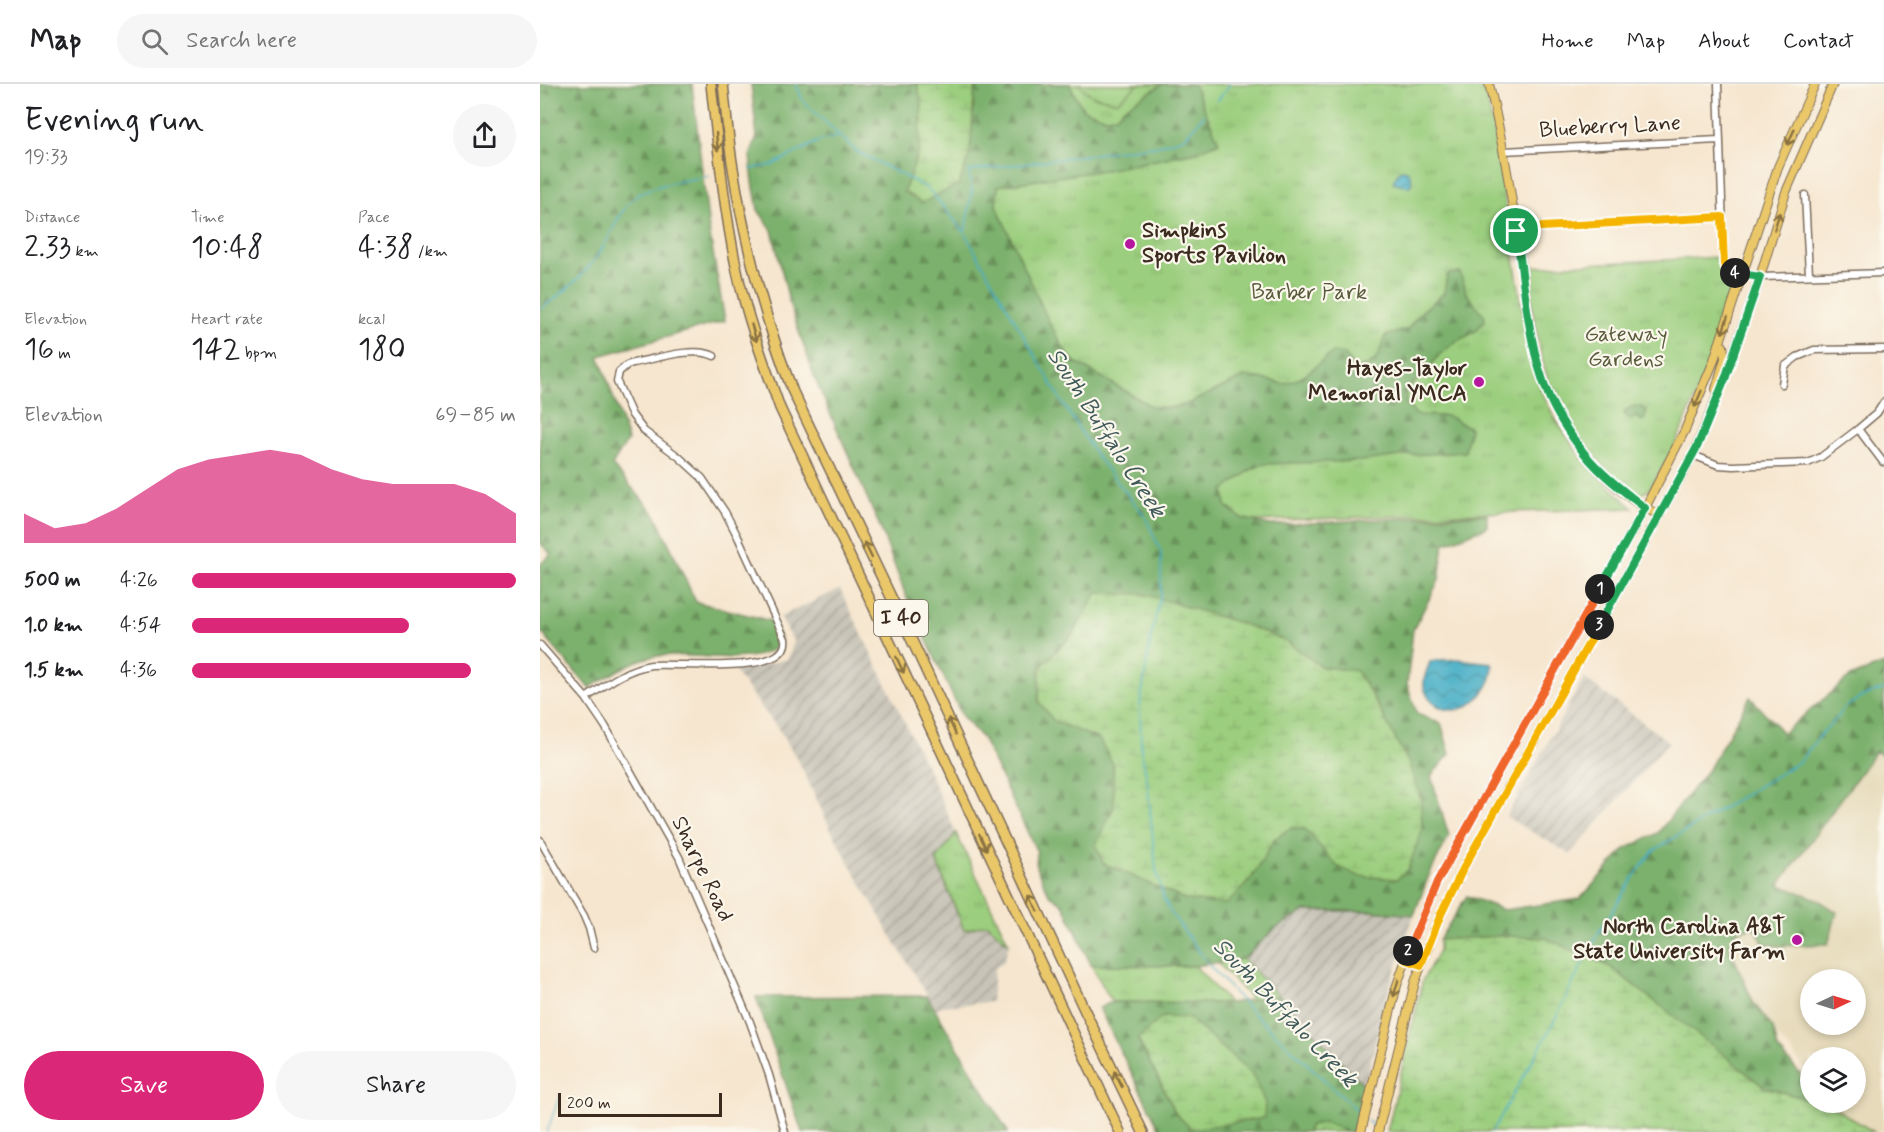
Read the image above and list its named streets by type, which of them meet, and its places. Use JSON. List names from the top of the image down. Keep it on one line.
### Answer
{"streets":{"highway":["I 40"],"street":["Blueberry Lane","Sharpe Road"]},"water":["South Buffalo Creek"],"parks":["Barber Park","Gateway Gardens"],"places":["Simpkins Sports Pavilion","Hayes-Taylor Memorial YMCA","North Carolina A&T State University Farm"],"scale_bar":"200 m","north":"right","page":{"header":"Map","search":"Search here","nav":["Home","Map","About","Contact"],"heading":["Evening run","19:33"],"stats":[["Distance","2.33 km"],["Time","10:48"],["Pace","4:38 /km"],["Elevation","16 m"],["Heart rate","142 bpm"],["kcal","180"]],"pins":["4","1","3","2"],"chart":["Elevation","69–85 m"],"list":[{"name":"500 m","note":"4:26"},{"name":"1.0 km","note":"4:54"},{"name":"1.5 km","note":"4:36"}],"buttons":["Save","Share"],"scale":"200 m"}}
